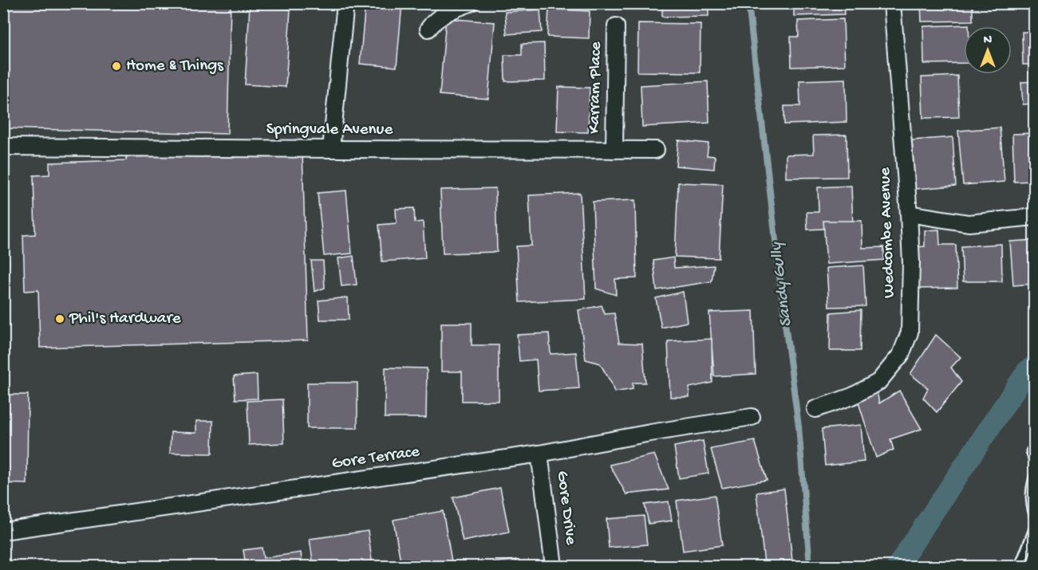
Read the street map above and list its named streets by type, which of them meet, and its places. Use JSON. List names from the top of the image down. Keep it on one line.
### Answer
{"streets":{"street":["Karram Place","Springvale Avenue","Wedcombe Avenue","Gore Terrace","Gore Drive"]},"crossings":[["Karram Place","Springvale Avenue"],["Gore Terrace","Gore Drive"]],"water":["Sandy Gully"],"places":["Home & Things","Phil's Hardware"],"north":"top"}
